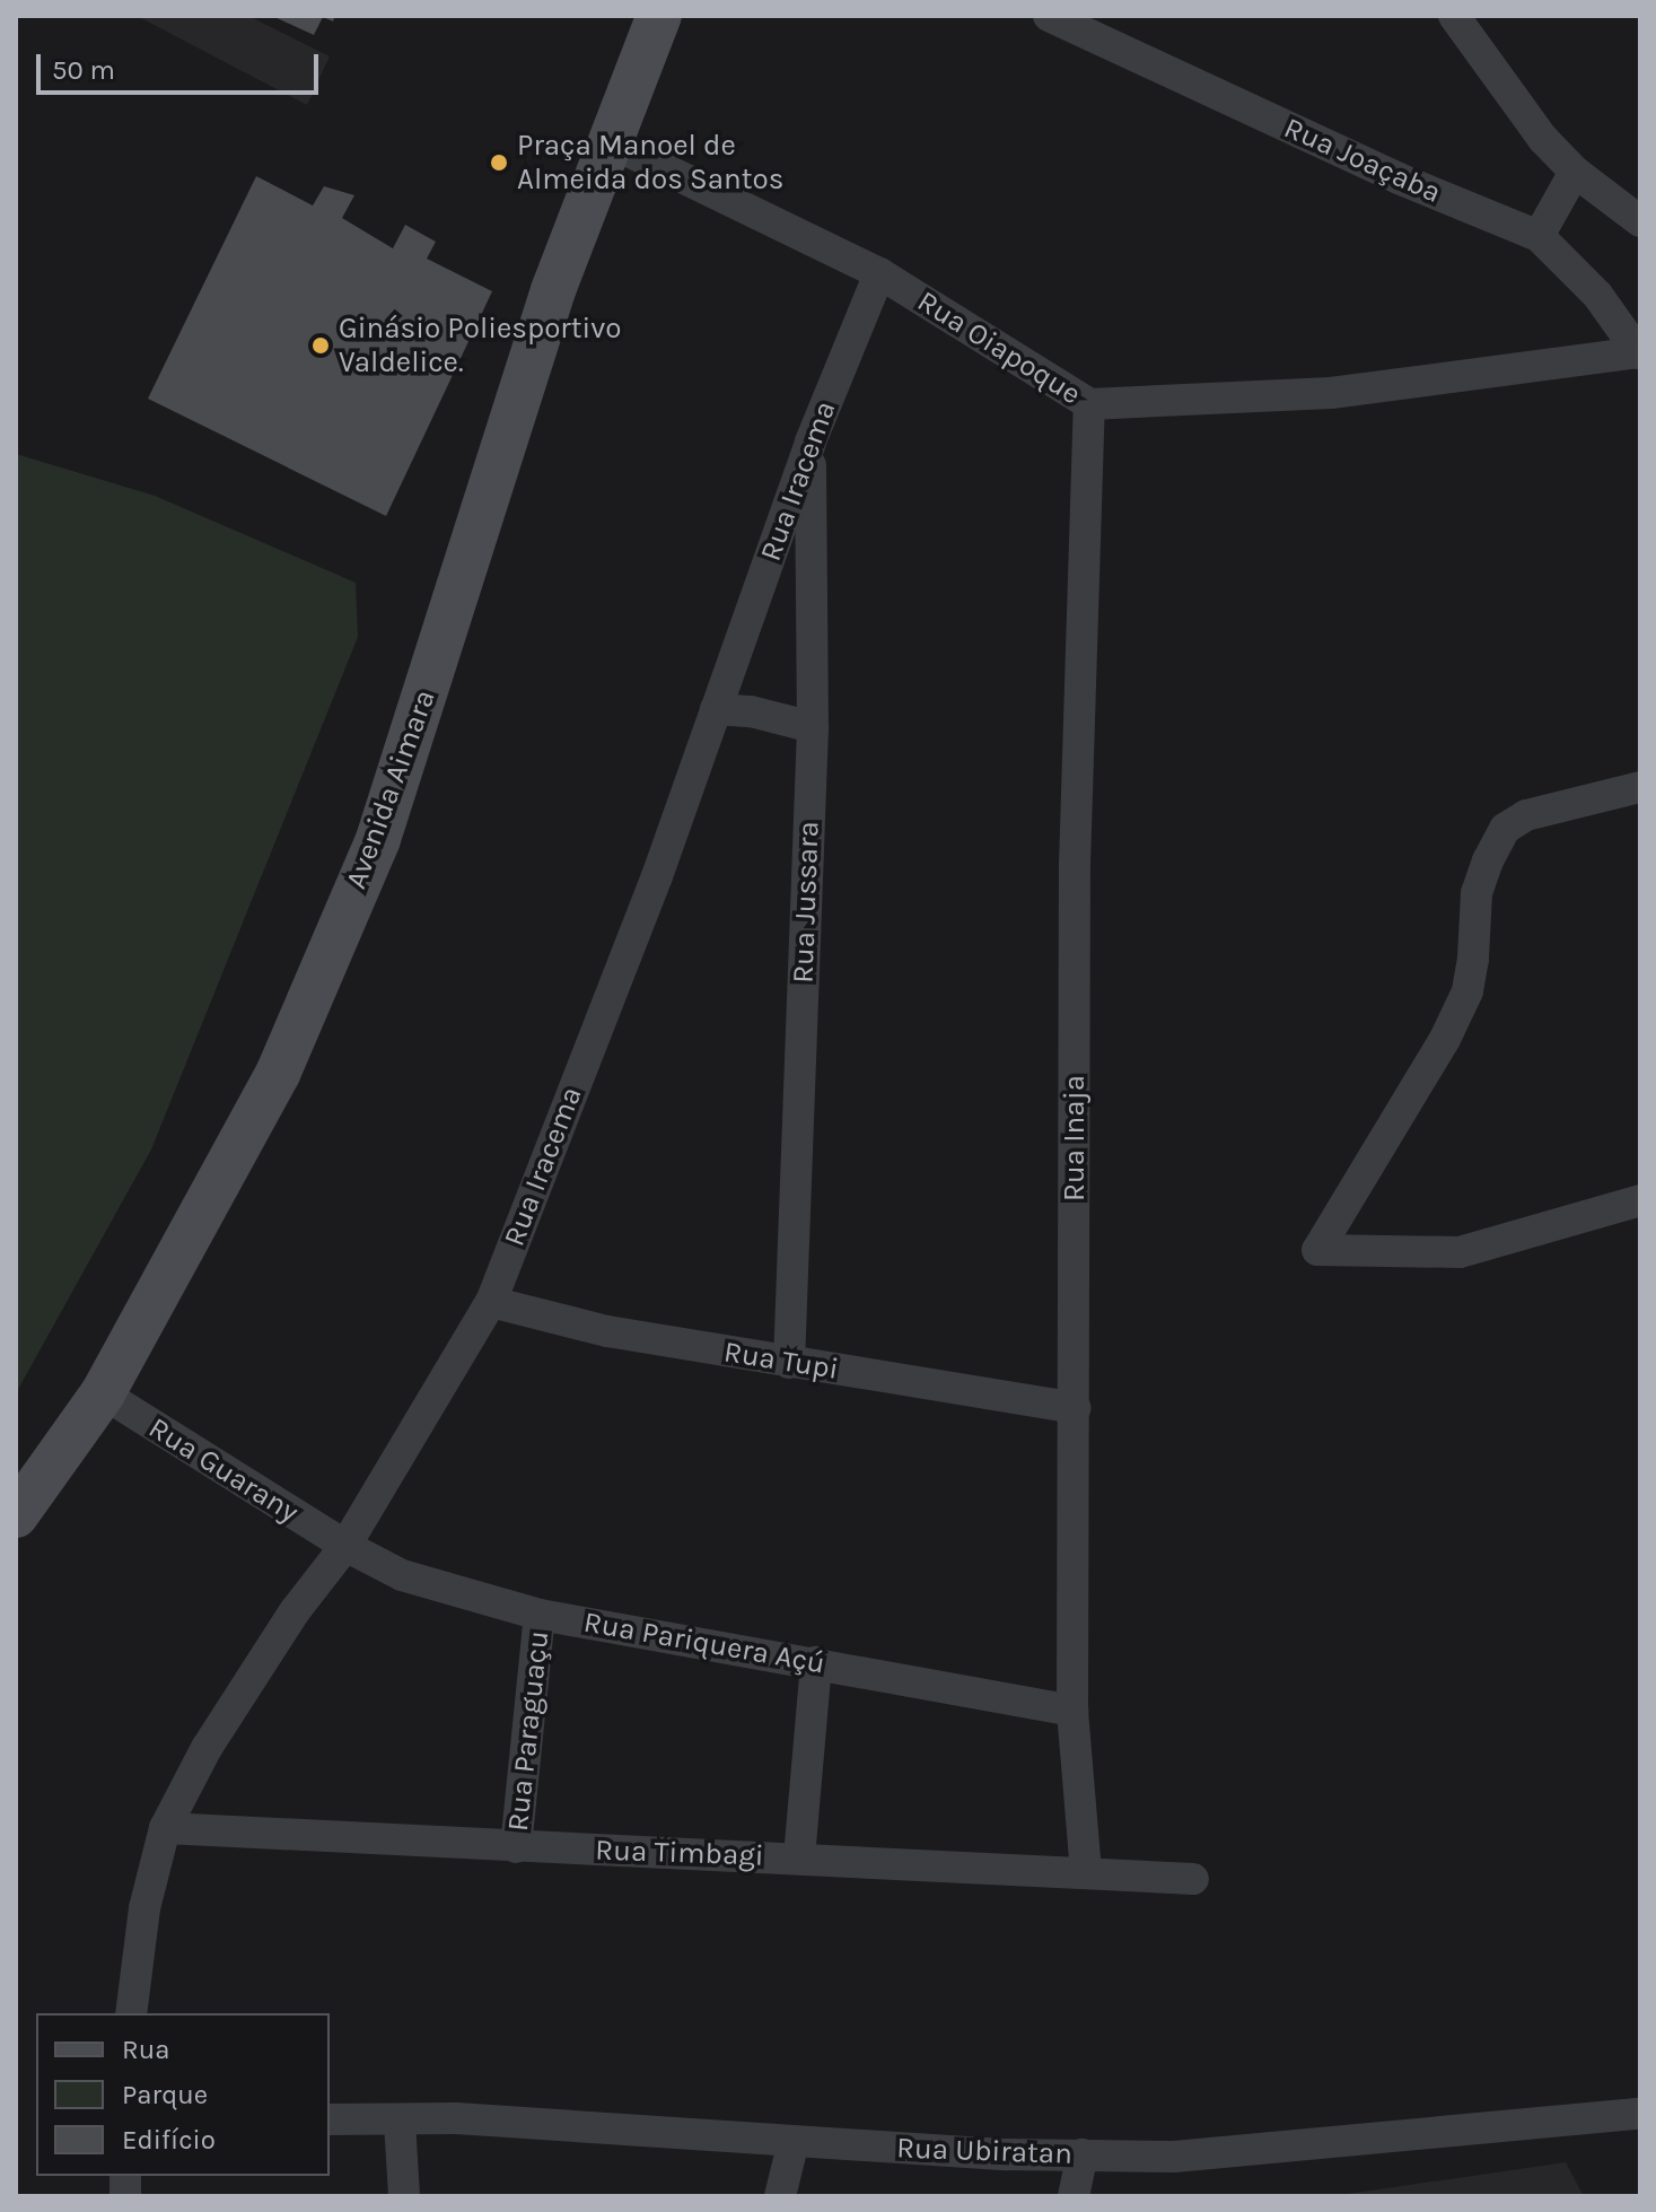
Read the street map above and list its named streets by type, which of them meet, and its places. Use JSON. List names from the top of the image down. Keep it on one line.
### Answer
{"streets":{"main road":["Avenida Aimara"],"street":["Rua Joaçaba","Rua Oiapoque","Rua Iracema","Rua Jussara","Rua Inaja","Rua Tupi","Rua Guarany","Rua Pariquera Açú","Rua Paraguaçu","Rua Timbagi","Rua Ubiratan"]},"crossings":[["Rua Joaçaba","Rua Oiapoque"],["Rua Oiapoque","Rua Iracema"],["Rua Oiapoque","Avenida Aimara"],["Rua Oiapoque","Rua Inaja"],["Rua Iracema","Rua Jussara"],["Rua Iracema","Rua Tupi"],["Rua Iracema","Rua Guarany"],["Rua Iracema","Rua Pariquera Açú"],["Rua Iracema","Rua Timbagi"],["Avenida Aimara","Rua Guarany"],["Rua Jussara","Rua Tupi"],["Rua Inaja","Rua Tupi"],["Rua Inaja","Rua Pariquera Açú"],["Rua Inaja","Rua Timbagi"],["Rua Guarany","Rua Pariquera Açú"],["Rua Pariquera Açú","Rua Paraguaçu"],["Rua Paraguaçu","Rua Timbagi"]],"places":["Praça Manoel de Almeida dos Santos","Ginásio Poliesportivo Valdelice."],"legend":["Rua","Parque","Edifício"],"scale_bar":"50 m"}
